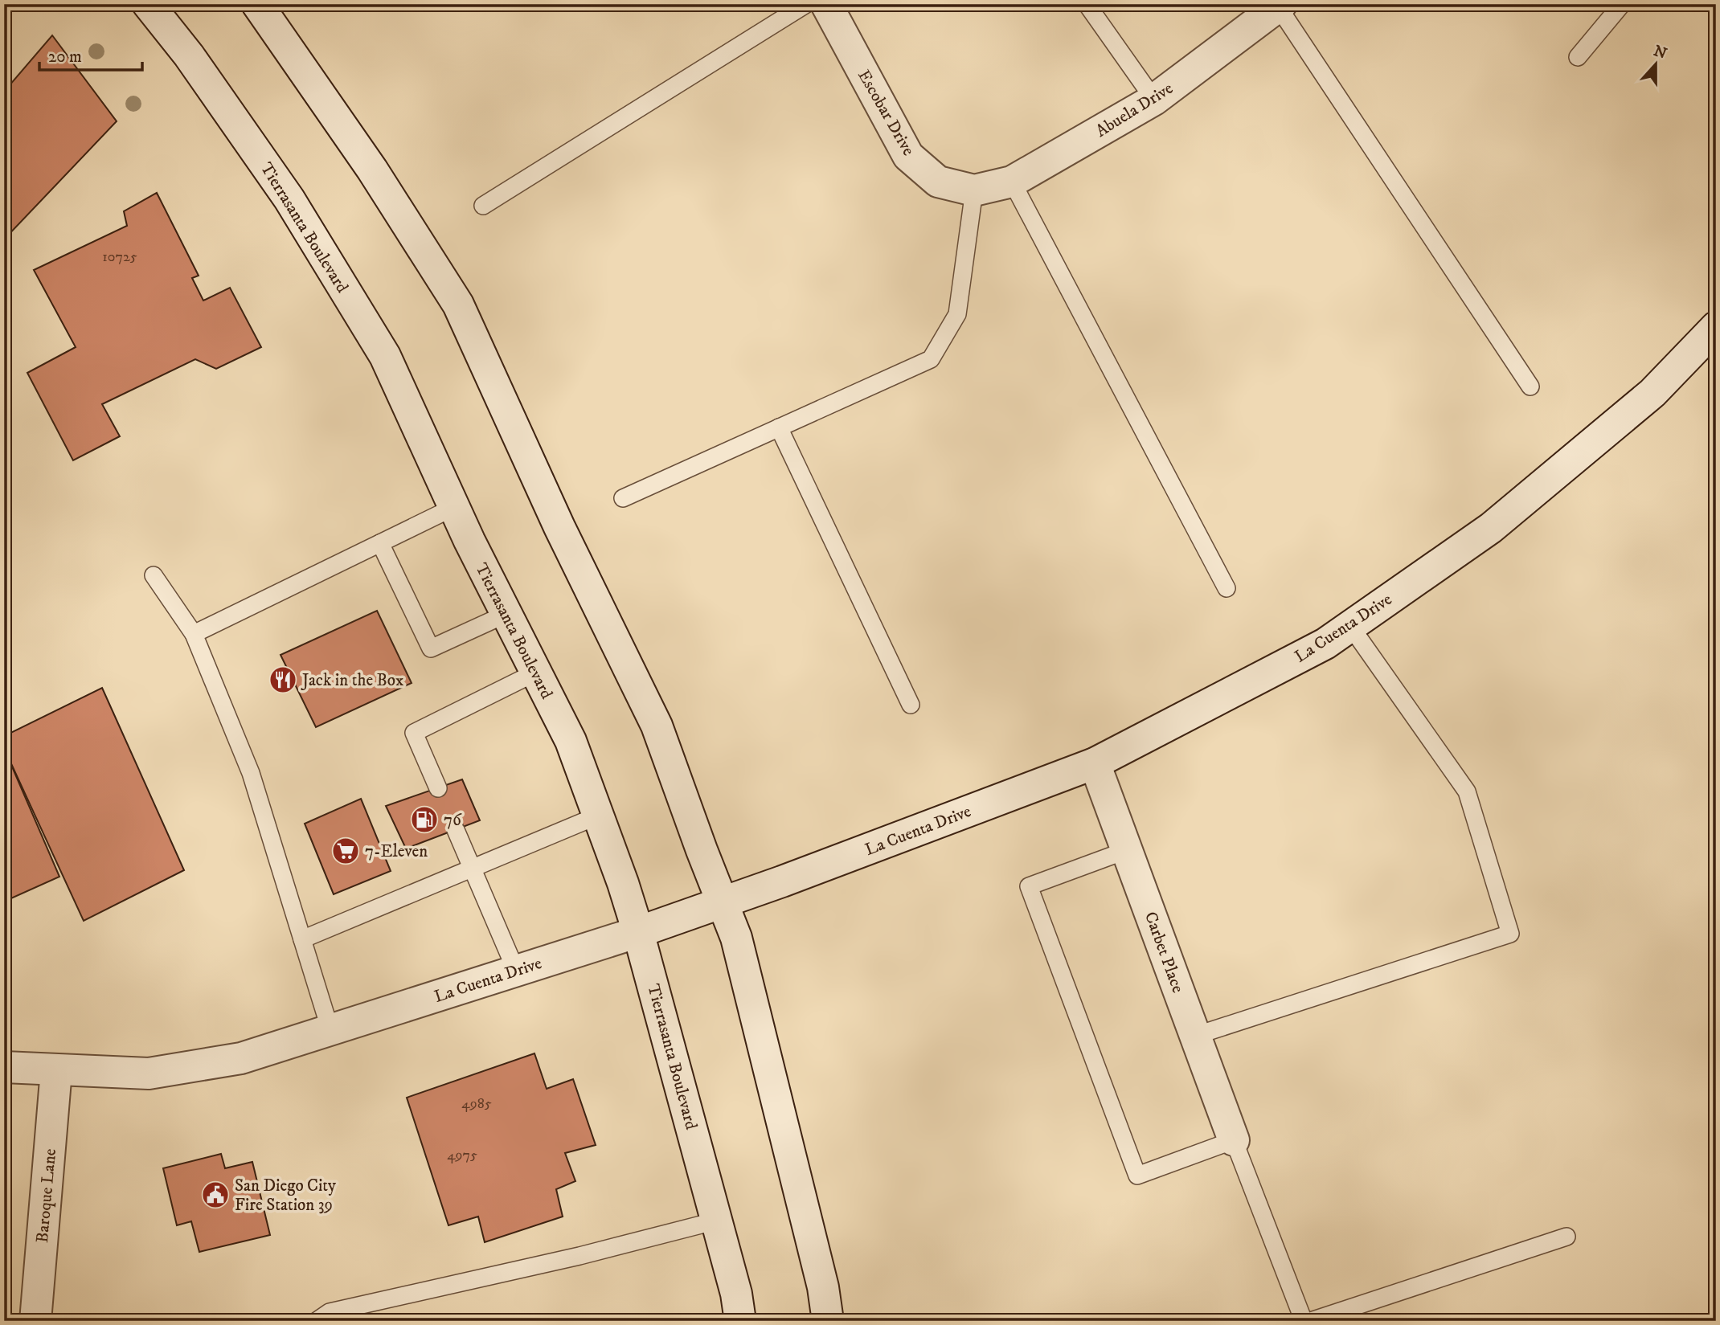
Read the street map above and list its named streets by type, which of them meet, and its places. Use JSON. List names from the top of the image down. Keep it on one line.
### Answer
{"streets":{"main road":["Abuela Drive","Escobar Drive","Tierrasanta Boulevard","La Cuenta Drive","Carbet Place","Baroque Lane"]},"crossings":[["Abuela Drive","Escobar Drive"],["Tierrasanta Boulevard","La Cuenta Drive"],["La Cuenta Drive","Carbet Place"],["La Cuenta Drive","Baroque Lane"]],"places":{"restaurant":["Jack in the Box"],"fuel station":["76"],"supermarket":["7-Eleven"],"public building":["San Diego City Fire Station 39"]},"house_numbers":["10725","4985","4975"],"scale_bar":"20 m","north":"top"}
